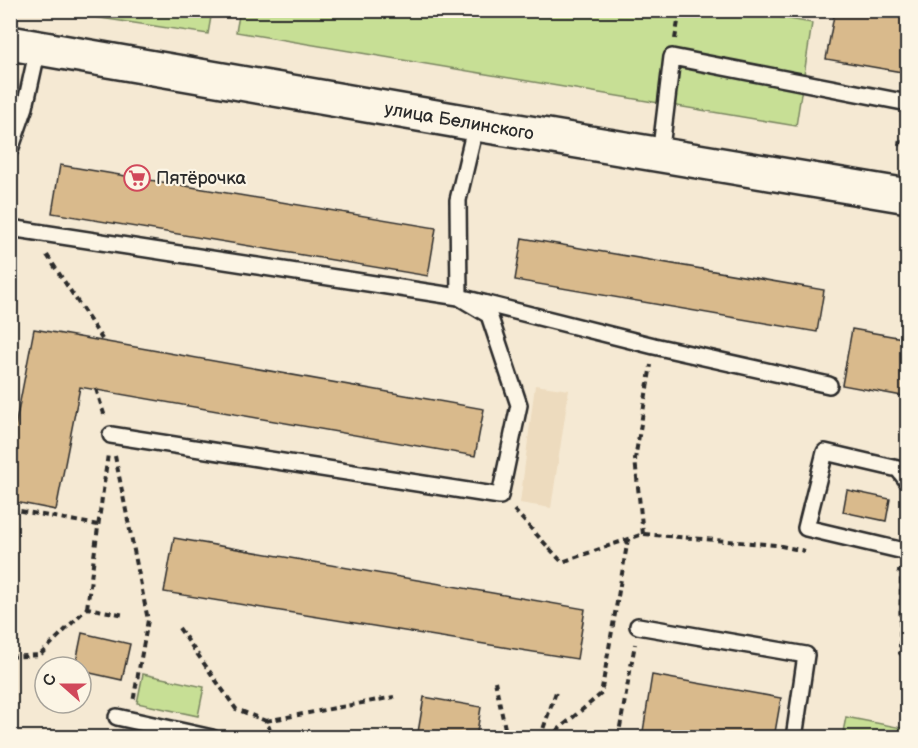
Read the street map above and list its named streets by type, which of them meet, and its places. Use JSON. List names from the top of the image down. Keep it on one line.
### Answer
{"streets":{"main road":["улица Белинского"]},"places":{"supermarket":["Пятёрочка"]},"north":"left"}
